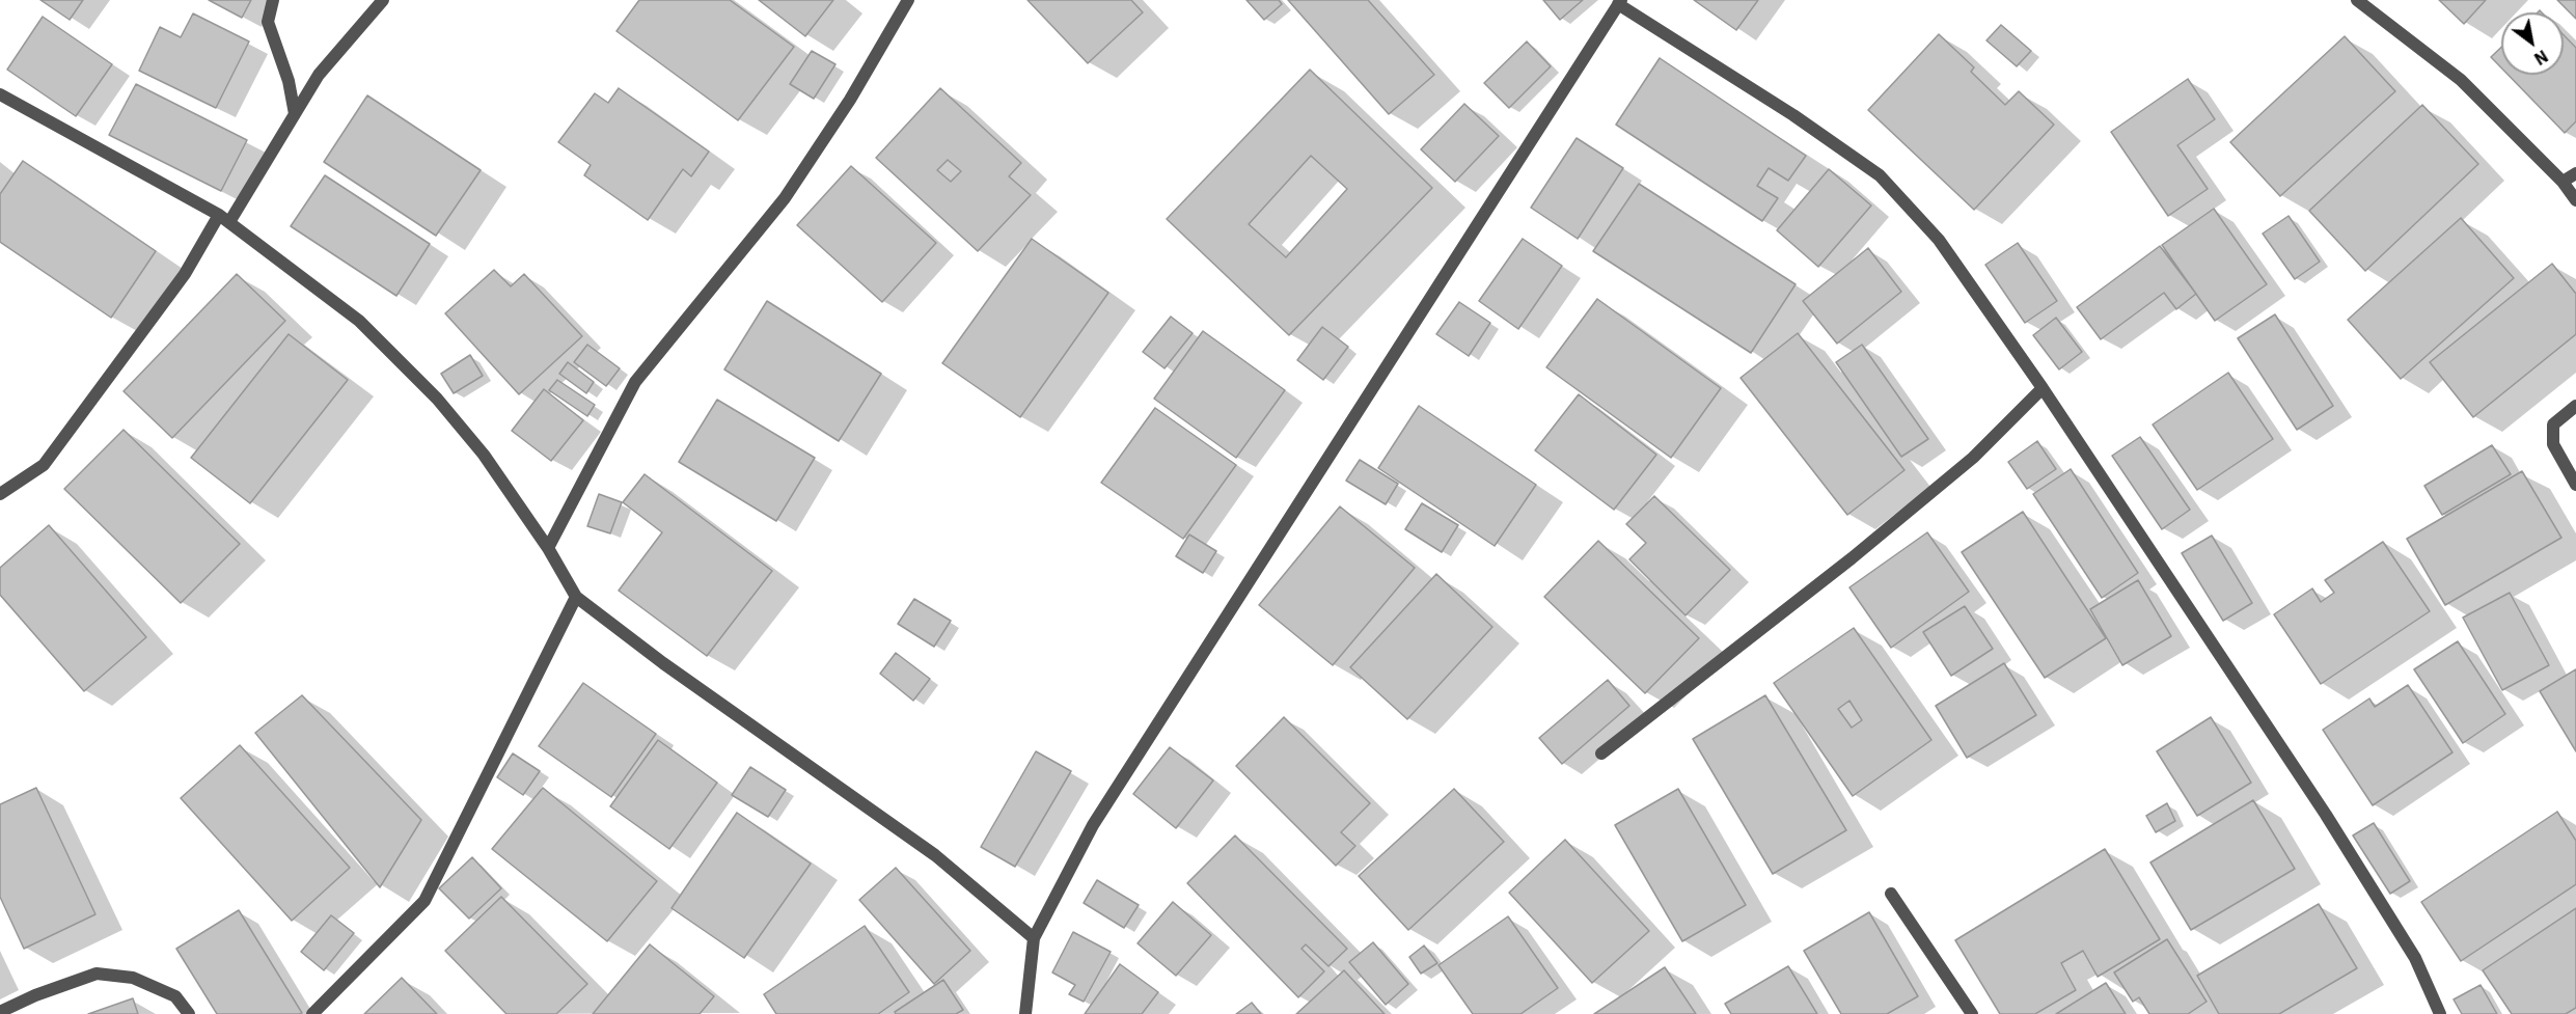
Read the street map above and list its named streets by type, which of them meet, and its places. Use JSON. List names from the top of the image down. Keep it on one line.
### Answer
{"north":"bottom right"}
